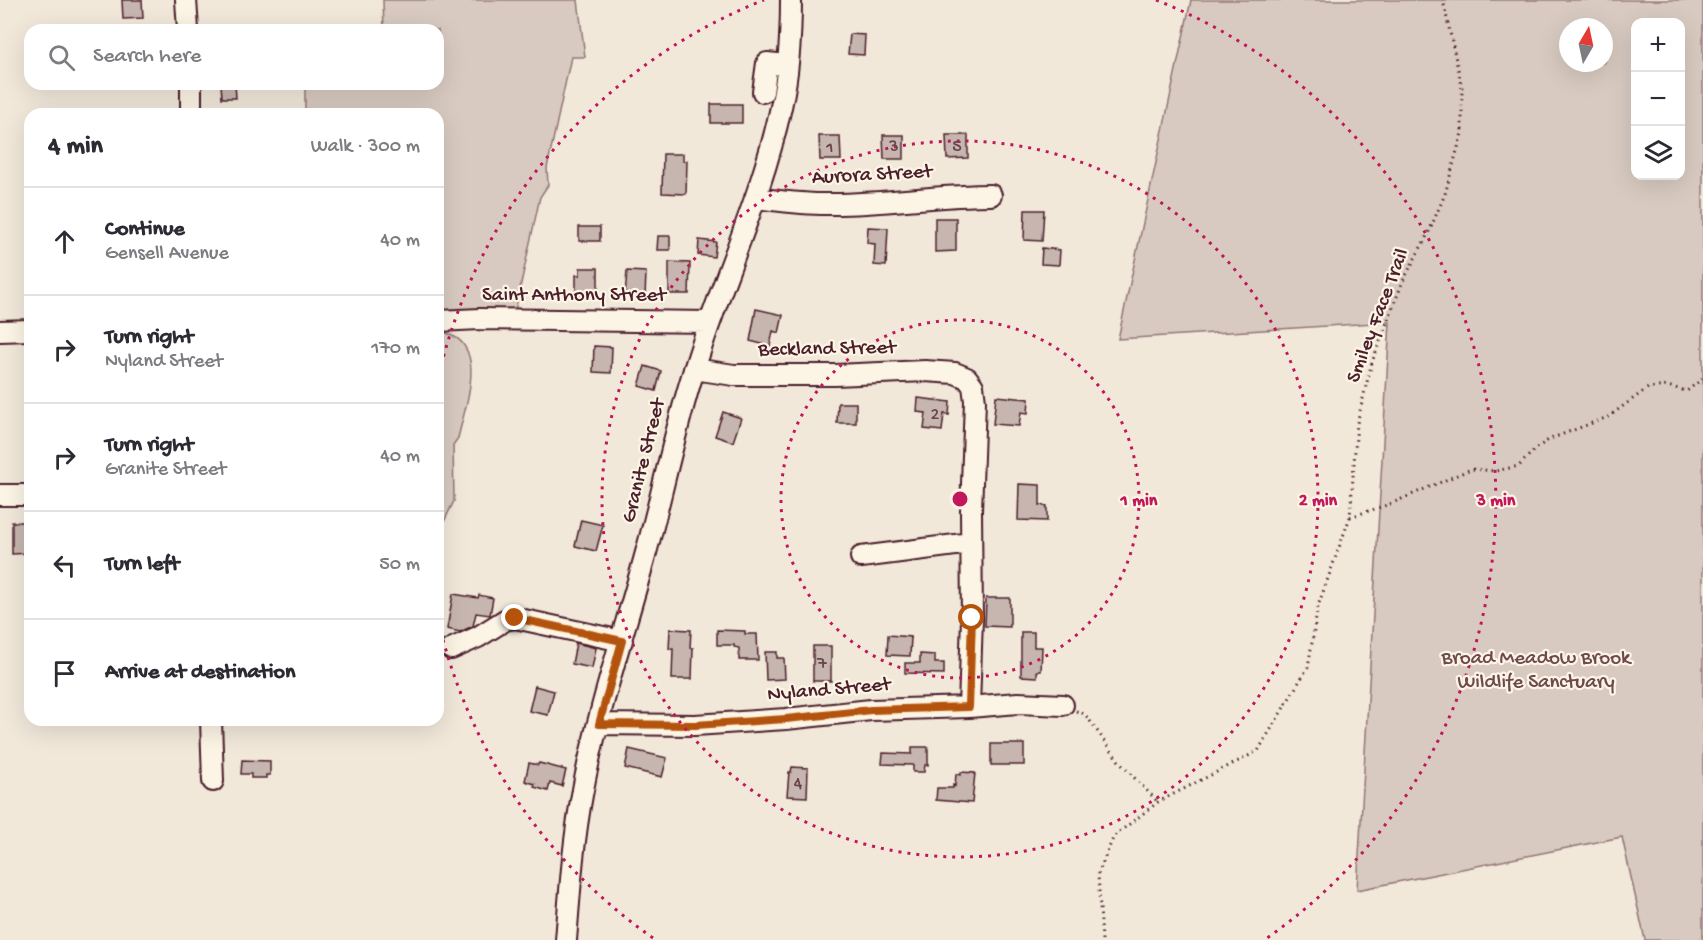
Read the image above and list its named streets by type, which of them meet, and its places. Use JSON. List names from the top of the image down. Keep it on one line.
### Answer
{"streets":{"street":["Aurora Street","Saint Anthony Street","Beckland Street","Granite Street","Nyland Street"],"path":["Smiley Face Trail"]},"crossings":[["Aurora Street","Granite Street"],["Saint Anthony Street","Granite Street"],["Beckland Street","Granite Street"],["Granite Street","Nyland Street"]],"parks":["Broad Meadow Brook Wildlife Sanctuary"],"house_numbers":["3","5","1","2","7","4"],"north":"top","page":{"map_buttons":["+","−"],"search":"Search here","heading":["4 min","Walk · 300 m"],"list":[["Continue","Gensell Avenue","40 m"],["Turn right","Nyland Street","170 m"],["Turn right","Granite Street","40 m"],["Turn left","50 m"],"Arrive at destination"]},"rings":["1 min","2 min","3 min"]}
